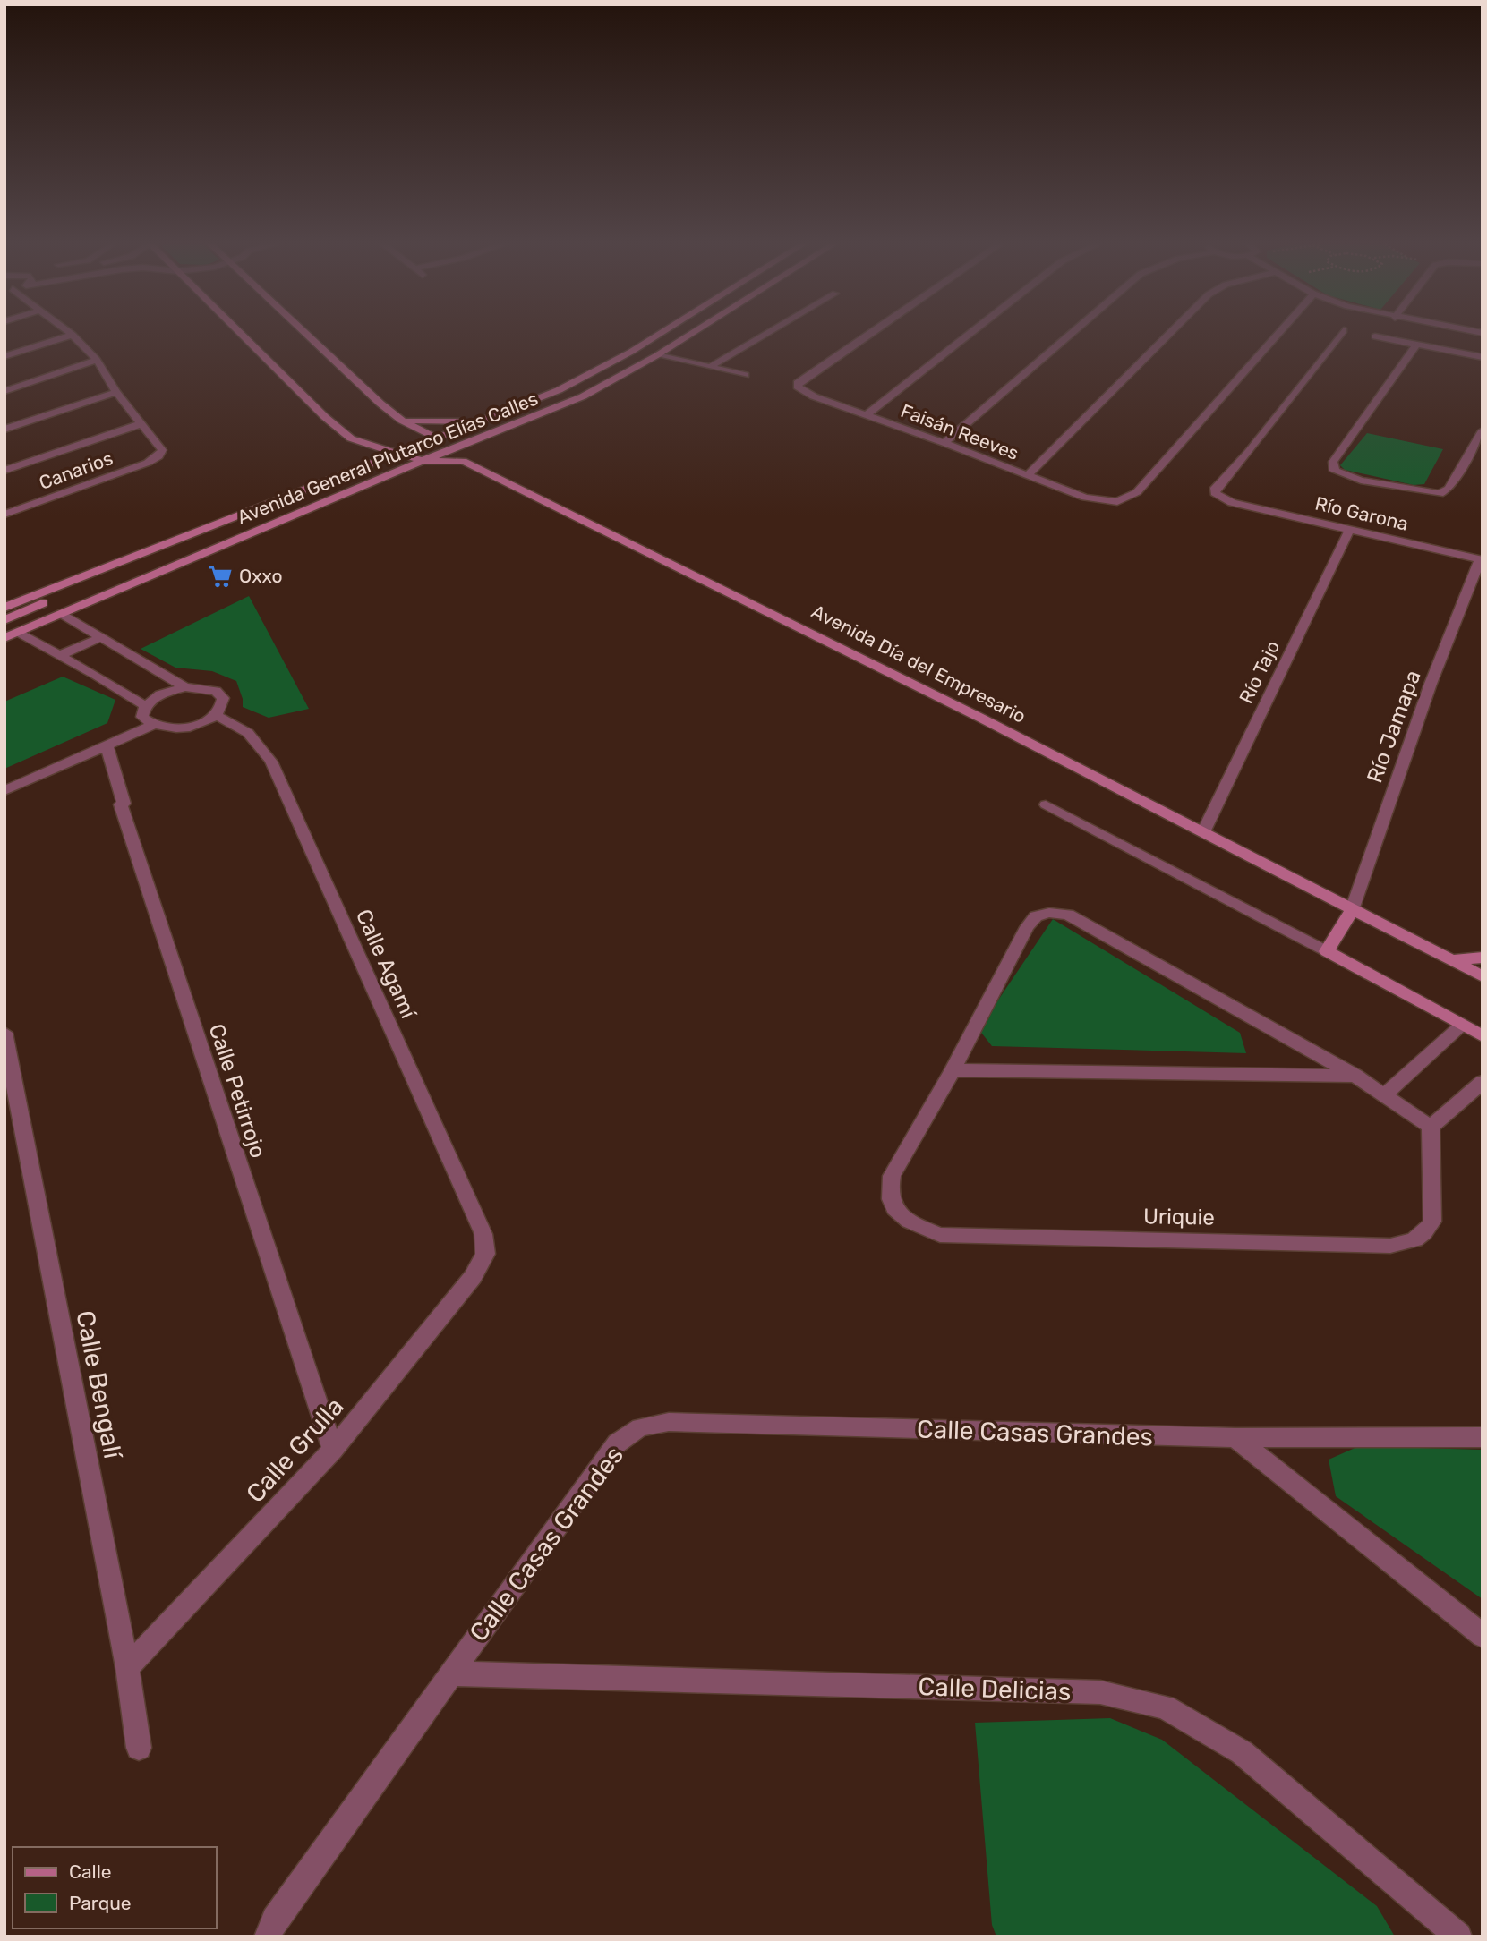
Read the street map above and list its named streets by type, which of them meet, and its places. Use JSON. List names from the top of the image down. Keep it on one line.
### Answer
{"streets":{"street":["Faisán Reeves","Avenida General Plutarco Elías Calles","Canarios","Río Garona","Avenida Día del Empresario","Río Tajo","Río Jamapa","Calle Agamí","Calle Petirrojo","Uriquie","Calle Bengalí","Calle Casas Grandes","Calle Grulla","Calle Delicias"]},"crossings":[["Avenida General Plutarco Elías Calles","Avenida Día del Empresario"],["Río Garona","Río Tajo"],["Río Garona","Río Jamapa"],["Avenida Día del Empresario","Río Tajo"],["Avenida Día del Empresario","Río Jamapa"],["Calle Agamí","Calle Grulla"],["Calle Petirrojo","Calle Grulla"],["Calle Bengalí","Calle Grulla"],["Calle Casas Grandes","Calle Delicias"]],"places":{"supermarket":["Oxxo"]},"legend":["Calle","Parque"]}
